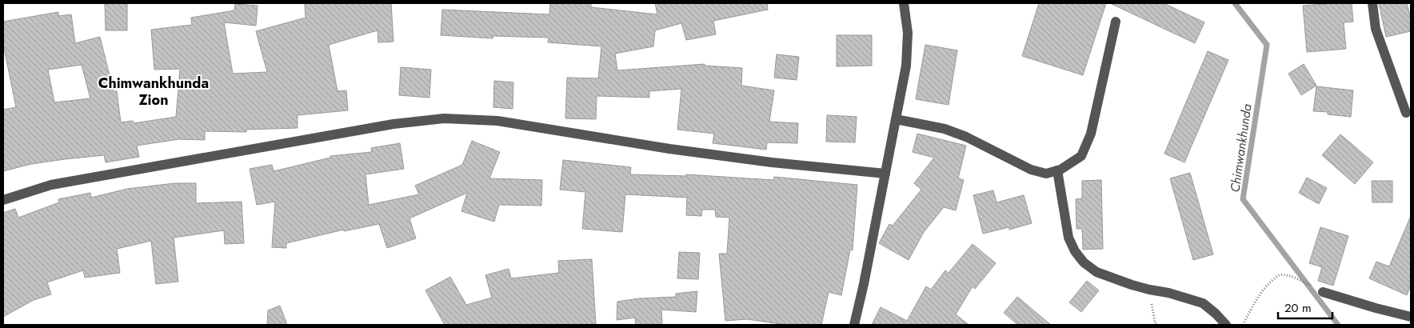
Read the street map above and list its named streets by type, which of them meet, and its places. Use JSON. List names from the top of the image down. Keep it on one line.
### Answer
{"districts":["Chimwankhunda Zion"],"water":["Chimwankhunda"],"scale_bar":"20 m"}
